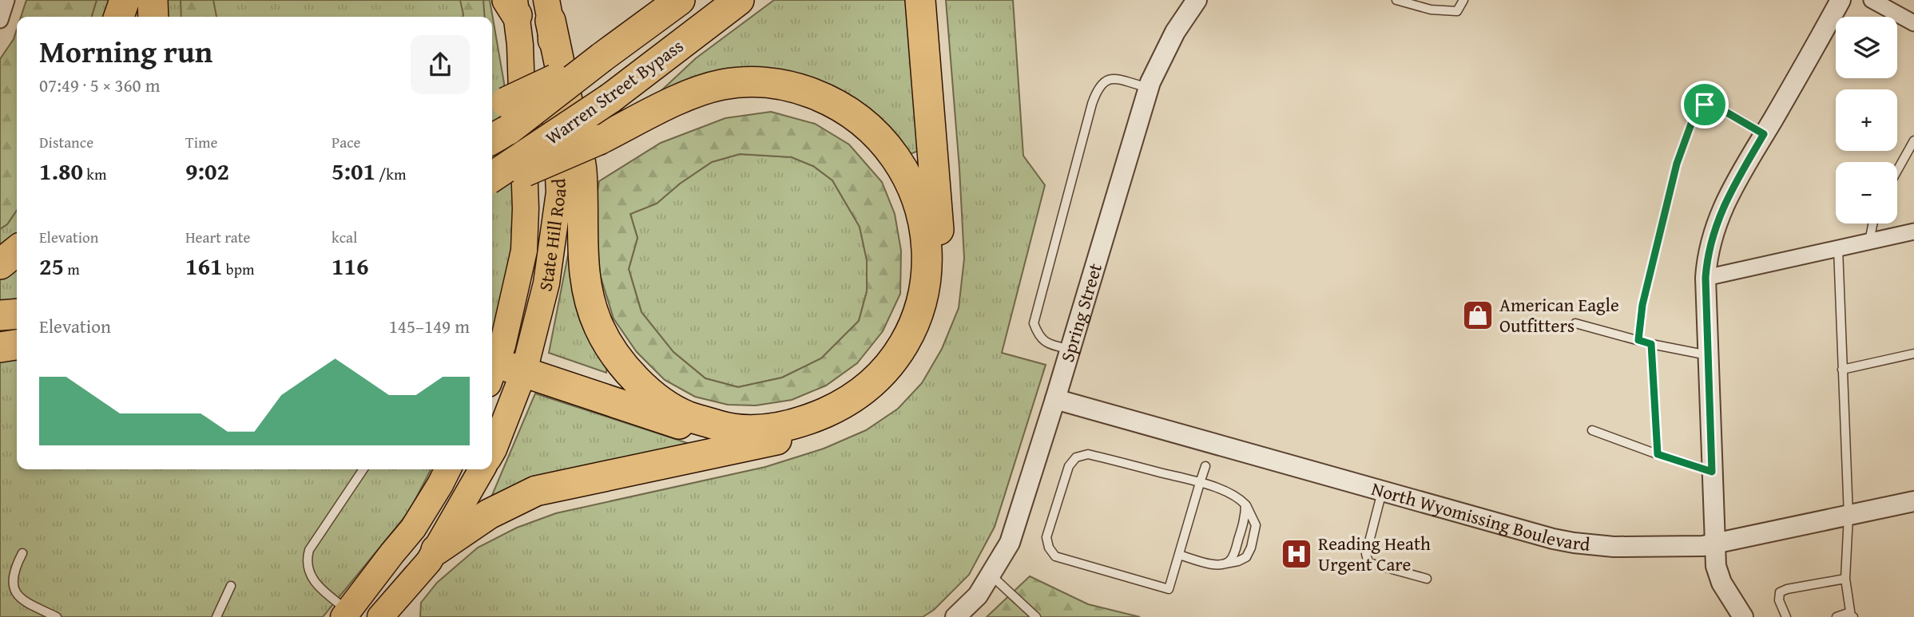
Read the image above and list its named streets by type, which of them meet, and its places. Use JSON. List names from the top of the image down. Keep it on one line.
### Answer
{"streets":{"highway":["Warren Street Bypass"],"main road":["State Hill Road"],"street":["Spring Street","North Wyomissing Boulevard"]},"crossings":[["Spring Street","North Wyomissing Boulevard"]],"places":{"shop":["American Eagle Outfitters"],"hospital":["Reading Heath Urgent Care"]},"page":{"map_buttons":["+","−"],"heading":["Morning run","07:49 · 5 × 360 m"],"stats":[["Distance","1.80 km"],["Time","9:02"],["Pace","5:01 /km"],["Elevation","25 m"],["Heart rate","161 bpm"],["kcal","116"]],"chart":["Elevation","145–149 m"]}}
